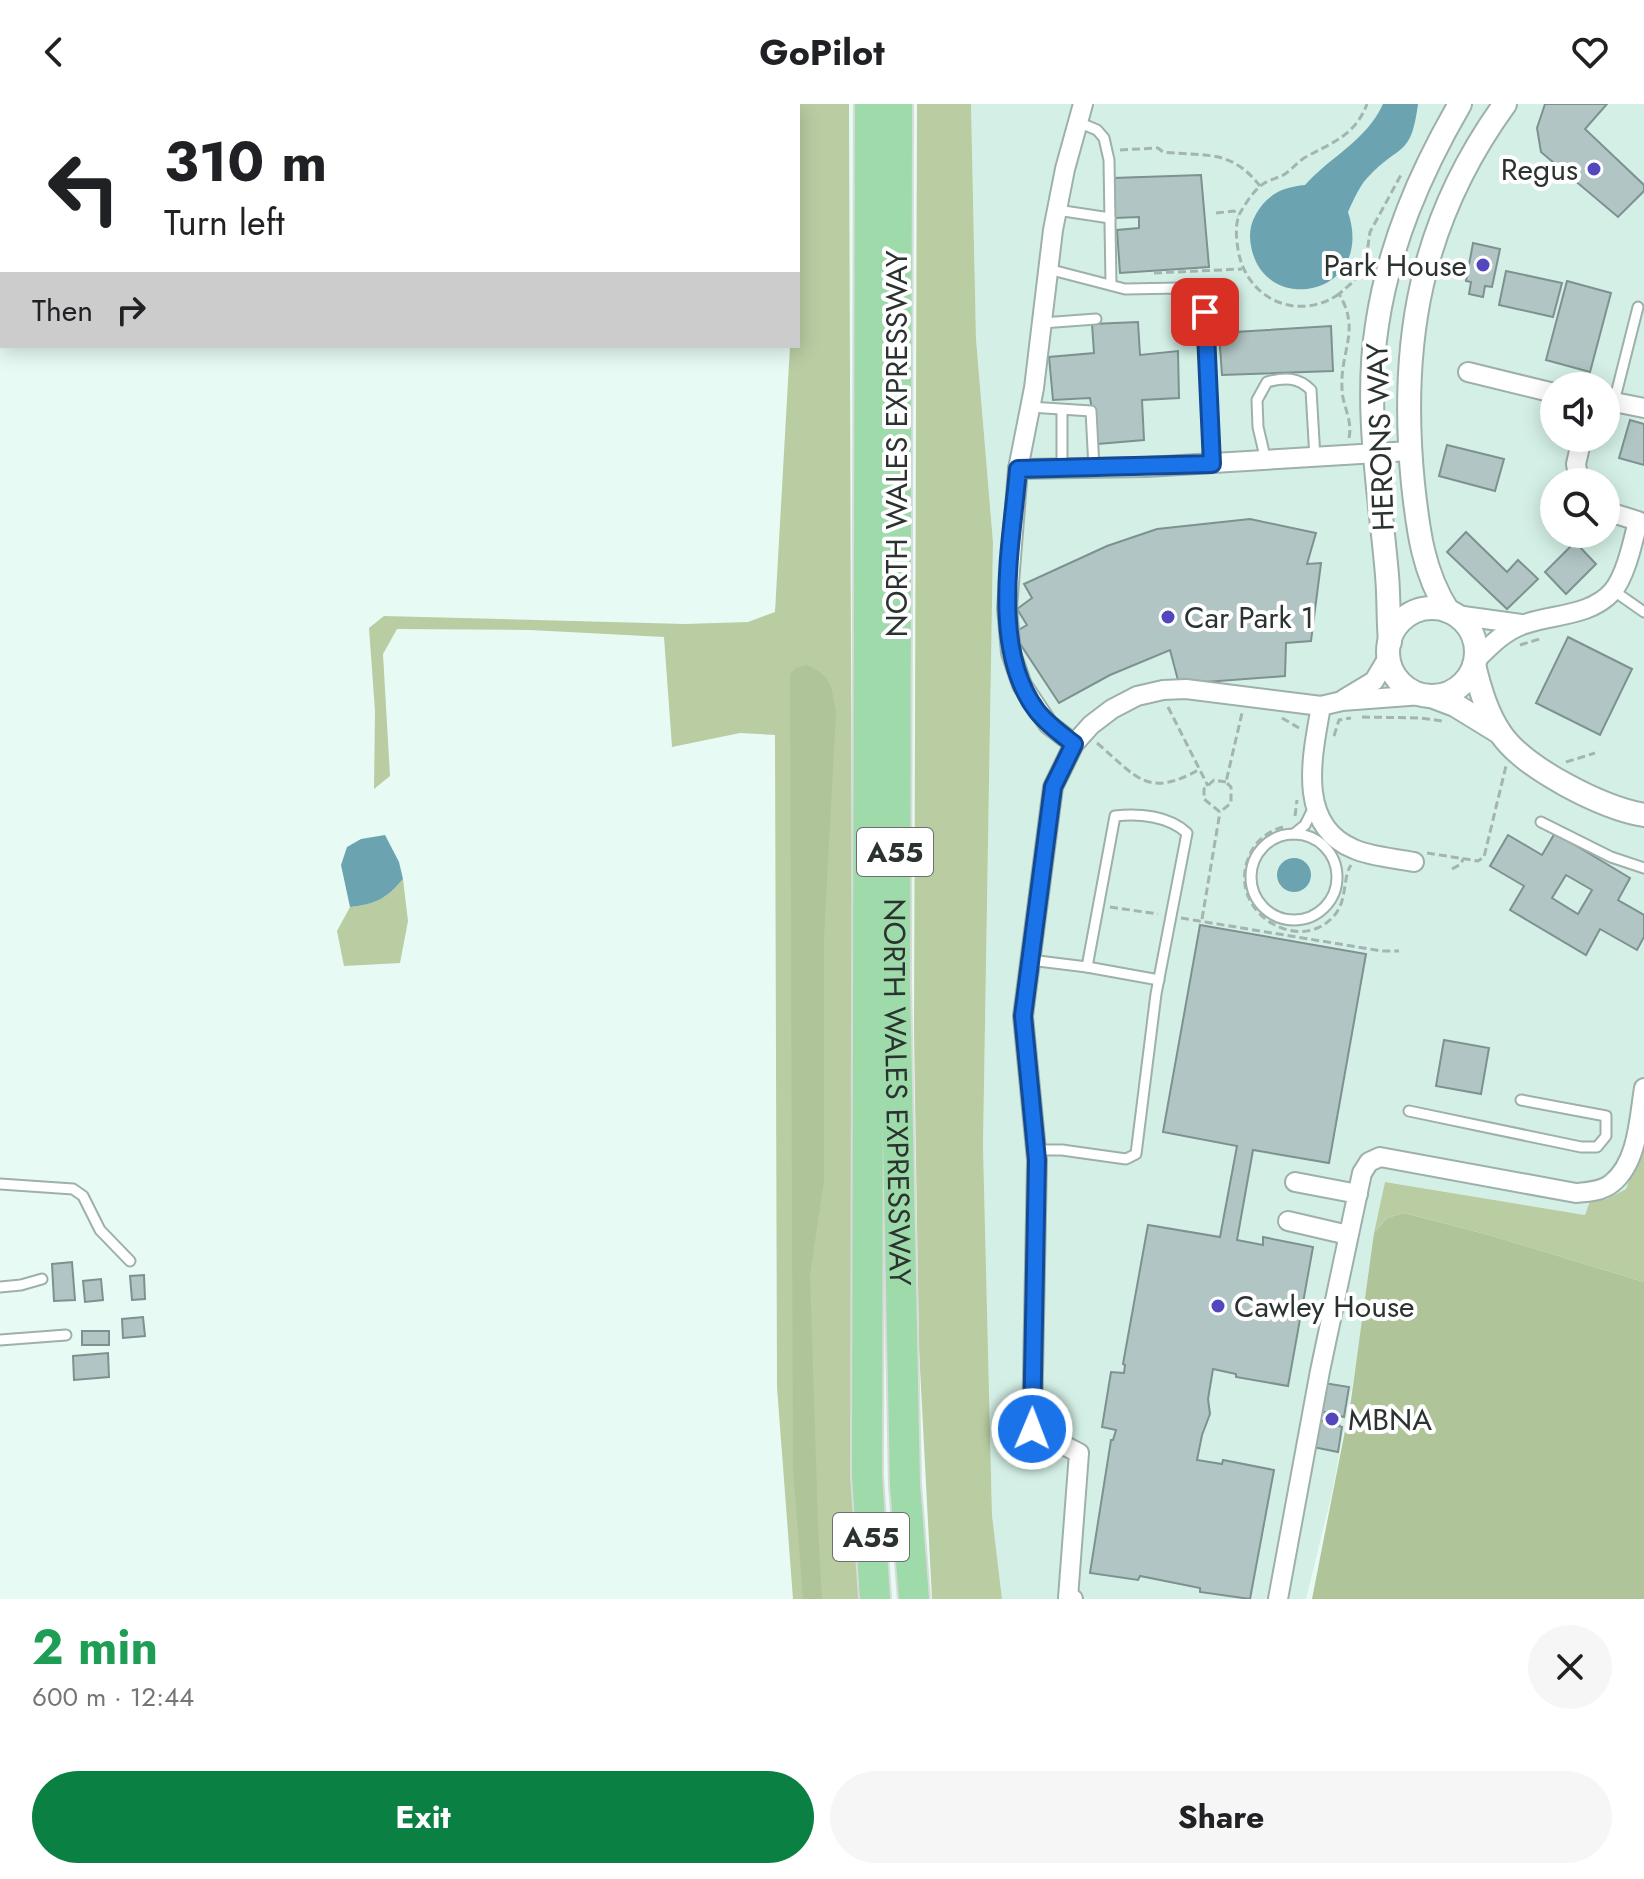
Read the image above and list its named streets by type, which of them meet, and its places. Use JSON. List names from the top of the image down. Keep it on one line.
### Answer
{"streets":{"highway":["NORTH WALES EXPRESSWAY","A55"],"street":["HERONS WAY"]},"places":["Regus","Park House","Car Park 1","Cawley House","MBNA"],"page":{"header":"GoPilot","turn":["310 m","Turn left"],"then":"Then","heading":["2 min","600 m · 12:44"],"buttons":["Exit","Share"]}}
